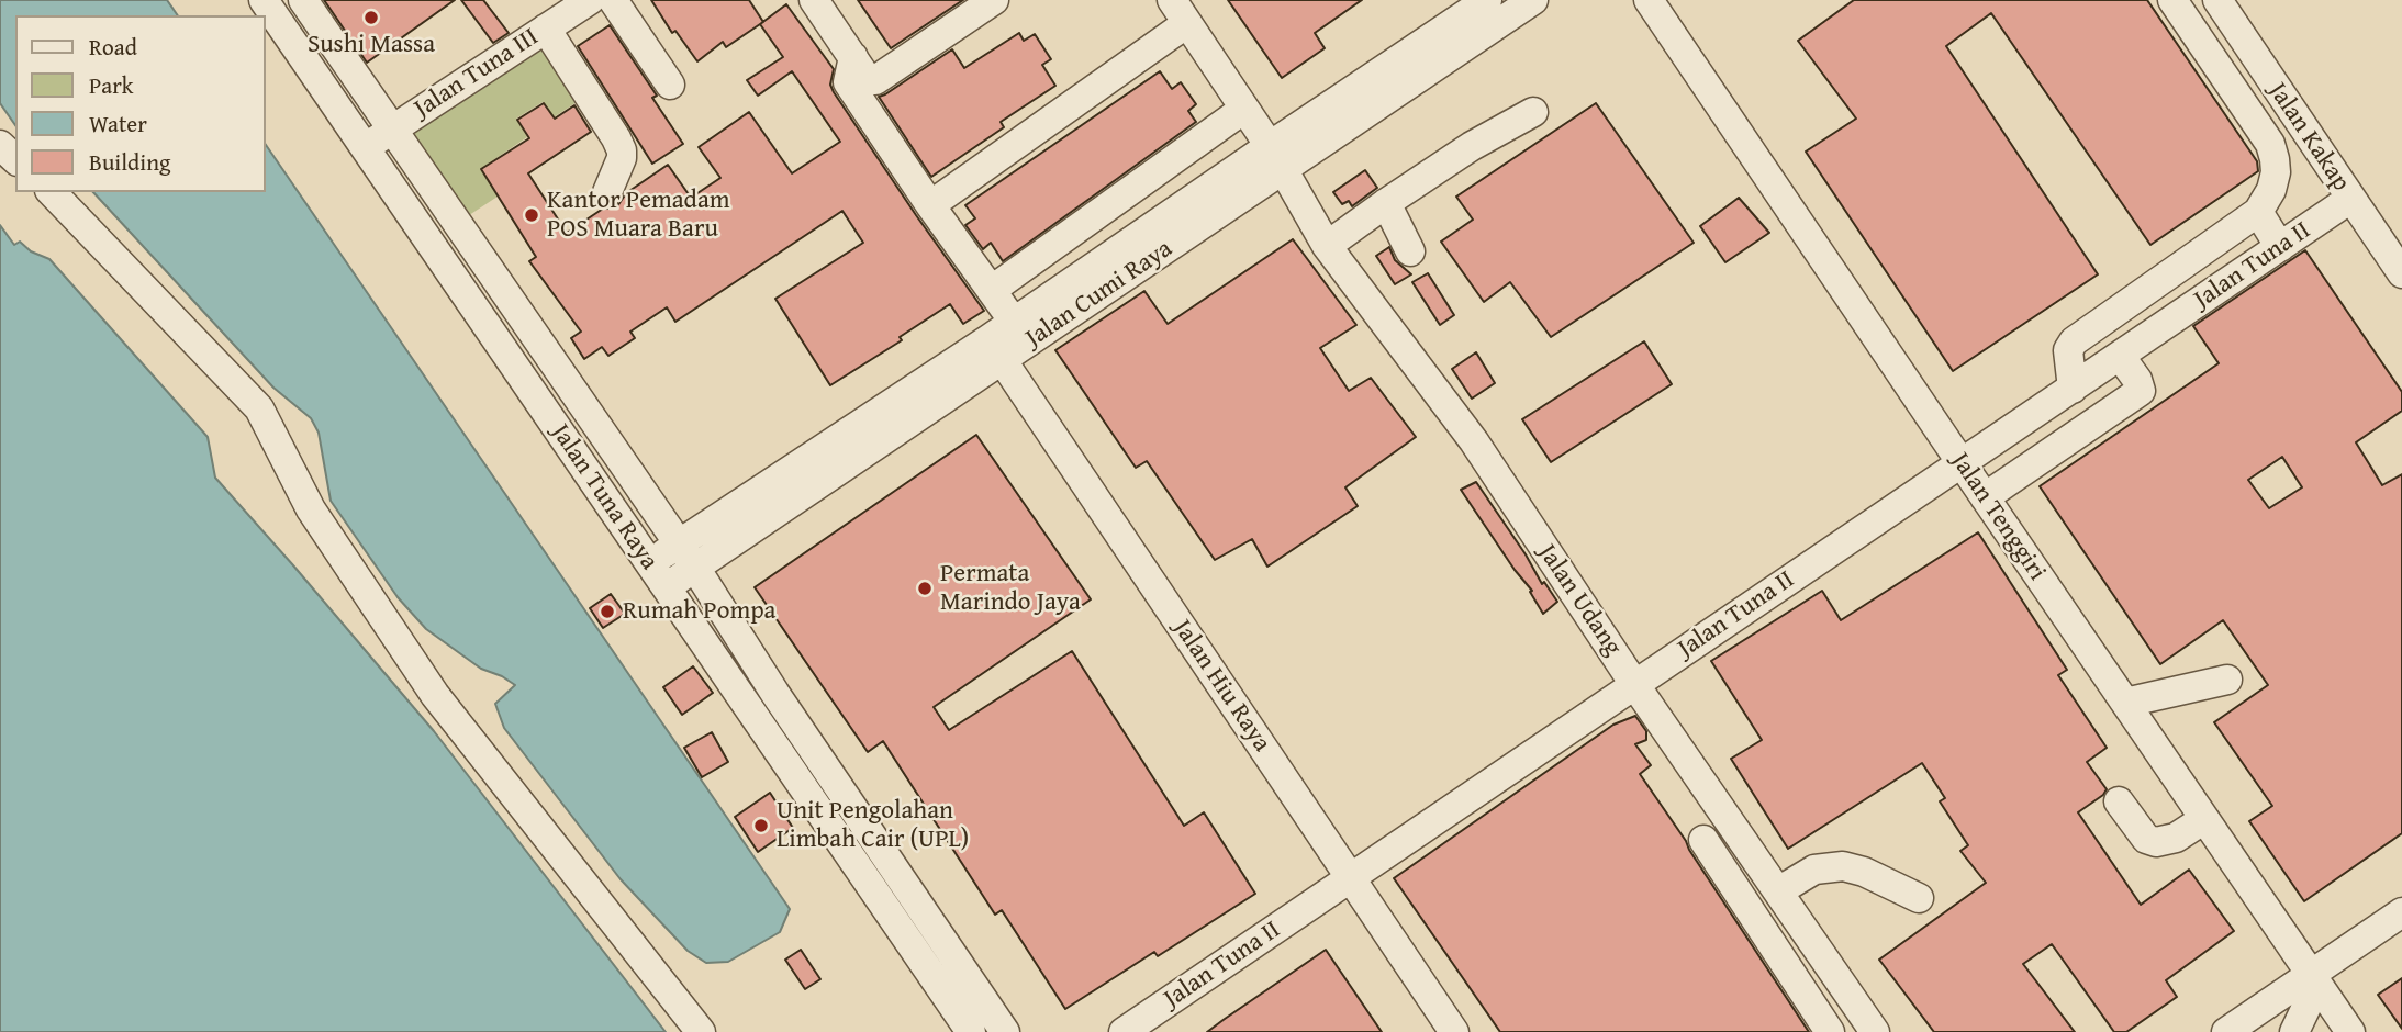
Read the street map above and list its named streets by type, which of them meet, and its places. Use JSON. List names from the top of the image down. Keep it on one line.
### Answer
{"streets":{"street":["Jalan Tuna III","Jalan Kakap","Jalan Tuna II","Jalan Cumi Raya","Jalan Tuna Raya","Jalan Tenggiri","Jalan Udang","Jalan Hiu Raya"]},"crossings":[["Jalan Tuna III","Jalan Tuna Raya"],["Jalan Kakap","Jalan Tuna II"],["Jalan Tuna II","Jalan Tenggiri"],["Jalan Tuna II","Jalan Udang"],["Jalan Tuna II","Jalan Hiu Raya"],["Jalan Cumi Raya","Jalan Tuna Raya"],["Jalan Cumi Raya","Jalan Udang"],["Jalan Cumi Raya","Jalan Hiu Raya"]],"places":["Sushi Massa","Kantor Pemadam POS Muara Baru","Permata Marindo Jaya","Rumah Pompa","Unit Pengolahan Limbah Cair (UPL)"],"legend":["Road","Park","Water","Building"]}
